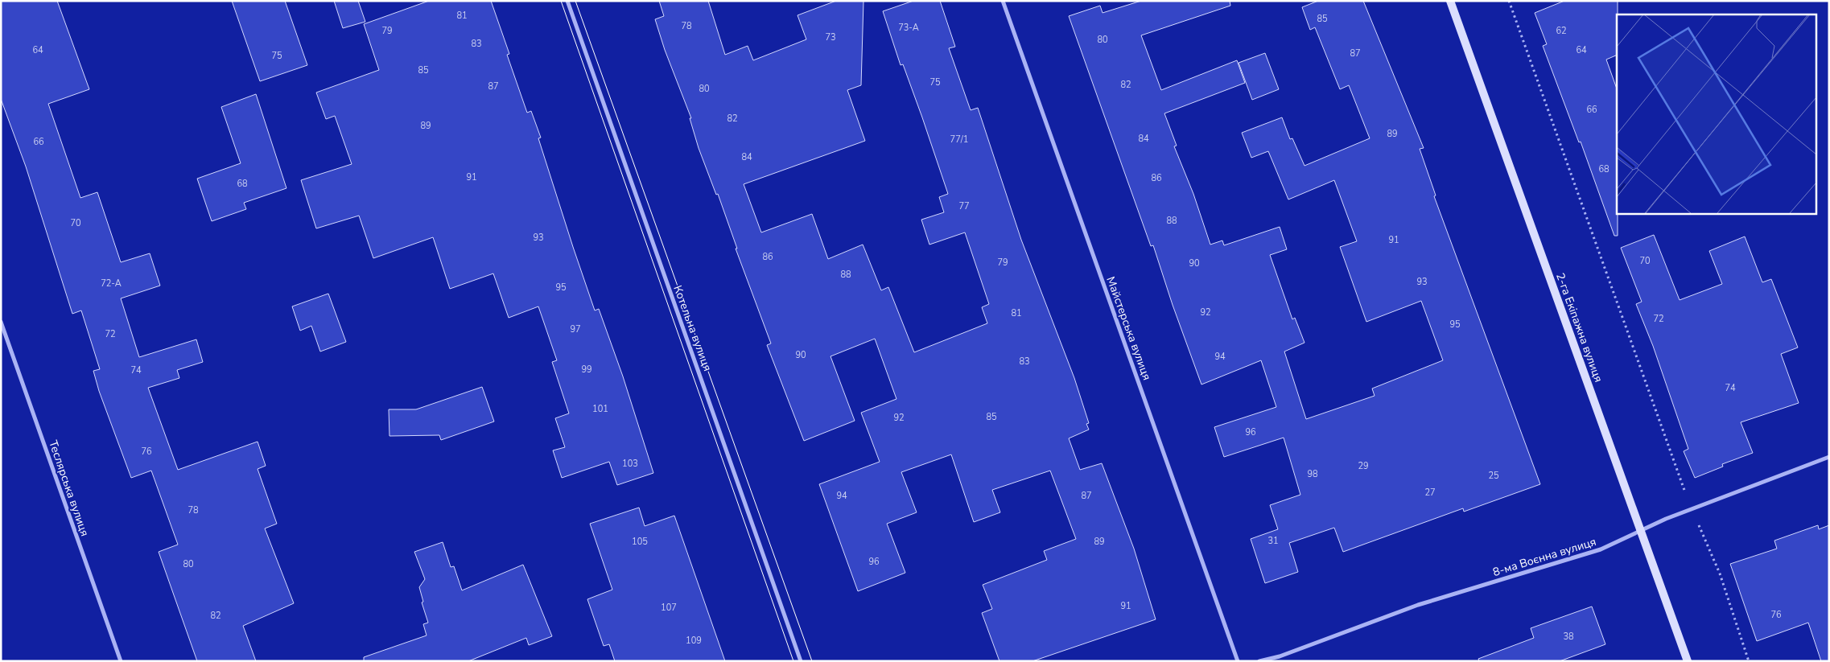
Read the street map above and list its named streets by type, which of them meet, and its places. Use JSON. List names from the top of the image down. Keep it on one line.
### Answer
{"streets":{"street":["2-га Екіпажна вулиця","Котельна вулиця","Майстерська вулиця","Теслярська вулиця","8-ма Воєнна вулиця"]},"crossings":[["2-га Екіпажна вулиця","8-ма Воєнна вулиця"]],"house_numbers":["81","85","78","73-А","79","62","73","80","83","64","64","87","75","85","75","82","87","80","66","82","89","89","84","77/1","66","84","68","91","86","68","77","88","70","93","91","86","70","79","90","88","93","72-А","95","92","81","72","95","97","72","90","94","83","99","74","74","101","85","92","96","76","103","29","98","25","27","94","87","78","31","105","89","96","80","91","107","76","82","38","109"]}
